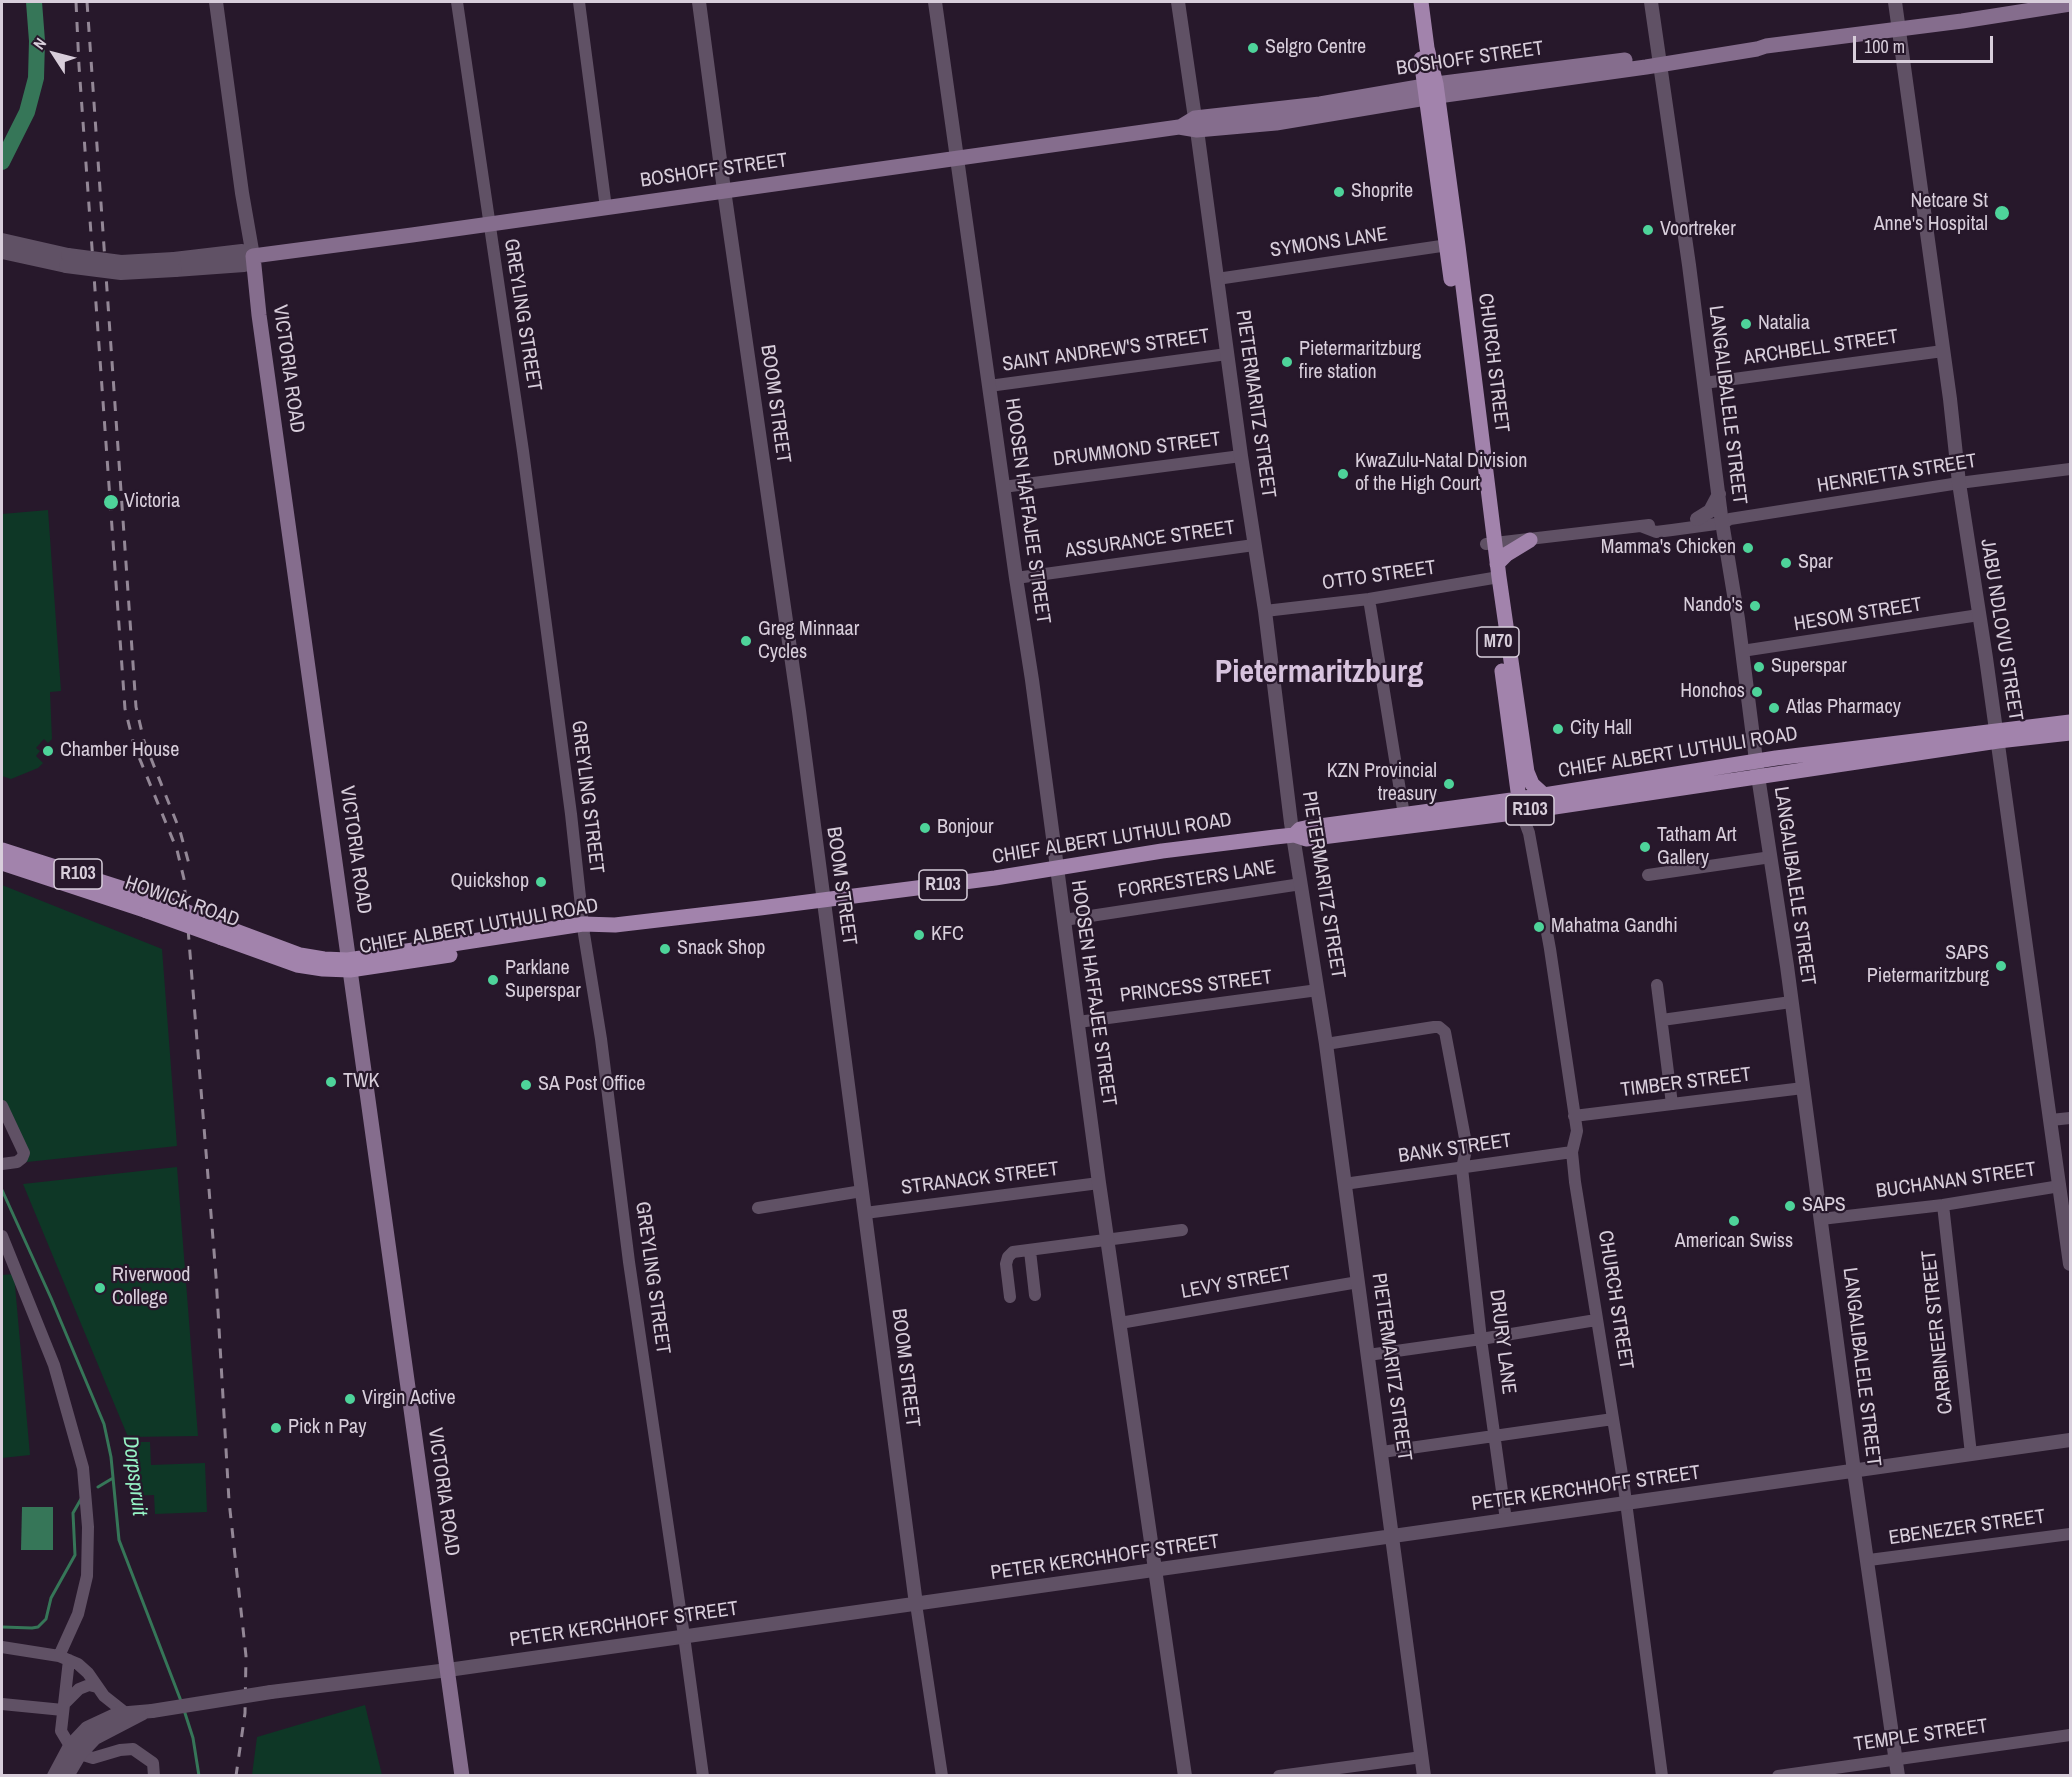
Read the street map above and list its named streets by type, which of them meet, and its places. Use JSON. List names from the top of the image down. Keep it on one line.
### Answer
{"streets":{"main road":["BOSHOFF STREET","CHURCH STREET","VICTORIA ROAD","M70","CHIEF ALBERT LUTHULI ROAD","R103","HOWICK ROAD"],"street":["SYMONS LANE","GREYLING STREET","ARCHBELL STREET","SAINT ANDREW'S STREET","BOOM STREET","PIETERMARITZ STREET","LANGALIBALELE STREET","DRUMMOND STREET","HENRIETTA STREET","HOOSEN HAFFAJEE STREET","ASSURANCE STREET","OTTO STREET","HESOM STREET","JABU NDLOVU STREET","FORRESTERS LANE","PRINCESS STREET","TIMBER STREET","BANK STREET","STRANACK STREET","BUCHANAN STREET","LEVY STREET","CARBINEER STREET","DRURY LANE","PETER KERCHHOFF STREET","EBENEZER STREET","TEMPLE STREET"]},"crossings":[["BOSHOFF STREET","GREYLING STREET"],["BOSHOFF STREET","CHURCH STREET"],["BOSHOFF STREET","VICTORIA ROAD"],["BOSHOFF STREET","BOOM STREET"],["BOSHOFF STREET","PIETERMARITZ STREET"],["BOSHOFF STREET","LANGALIBALELE STREET"],["BOSHOFF STREET","HOOSEN HAFFAJEE STREET"],["BOSHOFF STREET","JABU NDLOVU STREET"],["SYMONS LANE","CHURCH STREET"],["SYMONS LANE","PIETERMARITZ STREET"],["GREYLING STREET","CHIEF ALBERT LUTHULI ROAD"],["GREYLING STREET","PETER KERCHHOFF STREET"],["ARCHBELL STREET","LANGALIBALELE STREET"],["ARCHBELL STREET","JABU NDLOVU STREET"],["SAINT ANDREW'S STREET","PIETERMARITZ STREET"],["SAINT ANDREW'S STREET","HOOSEN HAFFAJEE STREET"],["CHURCH STREET","HENRIETTA STREET"],["CHURCH STREET","OTTO STREET"],["CHURCH STREET","CHIEF ALBERT LUTHULI ROAD"],["CHURCH STREET","TIMBER STREET"],["CHURCH STREET","BANK STREET"],["CHURCH STREET","PETER KERCHHOFF STREET"],["VICTORIA ROAD","CHIEF ALBERT LUTHULI ROAD"],["VICTORIA ROAD","HOWICK ROAD"],["VICTORIA ROAD","PETER KERCHHOFF STREET"],["BOOM STREET","CHIEF ALBERT LUTHULI ROAD"],["BOOM STREET","STRANACK STREET"],["BOOM STREET","PETER KERCHHOFF STREET"],["PIETERMARITZ STREET","DRUMMOND STREET"],["PIETERMARITZ STREET","ASSURANCE STREET"],["PIETERMARITZ STREET","OTTO STREET"],["PIETERMARITZ STREET","CHIEF ALBERT LUTHULI ROAD"],["PIETERMARITZ STREET","FORRESTERS LANE"],["PIETERMARITZ STREET","PRINCESS STREET"],["PIETERMARITZ STREET","BANK STREET"],["PIETERMARITZ STREET","LEVY STREET"],["PIETERMARITZ STREET","DRURY LANE"],["PIETERMARITZ STREET","PETER KERCHHOFF STREET"],["LANGALIBALELE STREET","HENRIETTA STREET"],["LANGALIBALELE STREET","HESOM STREET"],["LANGALIBALELE STREET","CHIEF ALBERT LUTHULI ROAD"],["LANGALIBALELE STREET","TIMBER STREET"],["LANGALIBALELE STREET","BUCHANAN STREET"],["LANGALIBALELE STREET","PETER KERCHHOFF STREET"],["LANGALIBALELE STREET","EBENEZER STREET"],["LANGALIBALELE STREET","TEMPLE STREET"],["DRUMMOND STREET","HOOSEN HAFFAJEE STREET"],["HENRIETTA STREET","JABU NDLOVU STREET"],["HOOSEN HAFFAJEE STREET","ASSURANCE STREET"],["HOOSEN HAFFAJEE STREET","CHIEF ALBERT LUTHULI ROAD"],["HOOSEN HAFFAJEE STREET","FORRESTERS LANE"],["HOOSEN HAFFAJEE STREET","PRINCESS STREET"],["HOOSEN HAFFAJEE STREET","STRANACK STREET"],["HOOSEN HAFFAJEE STREET","LEVY STREET"],["HOOSEN HAFFAJEE STREET","PETER KERCHHOFF STREET"],["HESOM STREET","JABU NDLOVU STREET"],["JABU NDLOVU STREET","CHIEF ALBERT LUTHULI ROAD"],["JABU NDLOVU STREET","BUCHANAN STREET"],["CHIEF ALBERT LUTHULI ROAD","HOWICK ROAD"],["BANK STREET","DRURY LANE"],["BUCHANAN STREET","CARBINEER STREET"],["CARBINEER STREET","PETER KERCHHOFF STREET"],["DRURY LANE","PETER KERCHHOFF STREET"]],"districts":["Pietermaritzburg"],"water":["Dorpspruit"],"places":["Selgro Centre","Shoprite","Netcare St Anne's Hospital","Voortreker","Natalia","Pietermaritzburg fire station","KwaZulu-Natal Division of the High Court","Victoria","Mamma's Chicken","Spar","Nando's","Greg Minnaar Cycles","Superspar","Honchos","Atlas Pharmacy","City Hall","Chamber House","KZN Provincial treasury","Bonjour","Tatham Art Gallery","Quickshop","Mahatma Gandhi","KFC","Snack Shop","SAPS Pietermaritzburg","Parklane Superspar","TWK","SA Post Office","SAPS","American Swiss","Riverwood College","Virgin Active","Pick n Pay"],"scale_bar":"100 m","north":"top left"}
